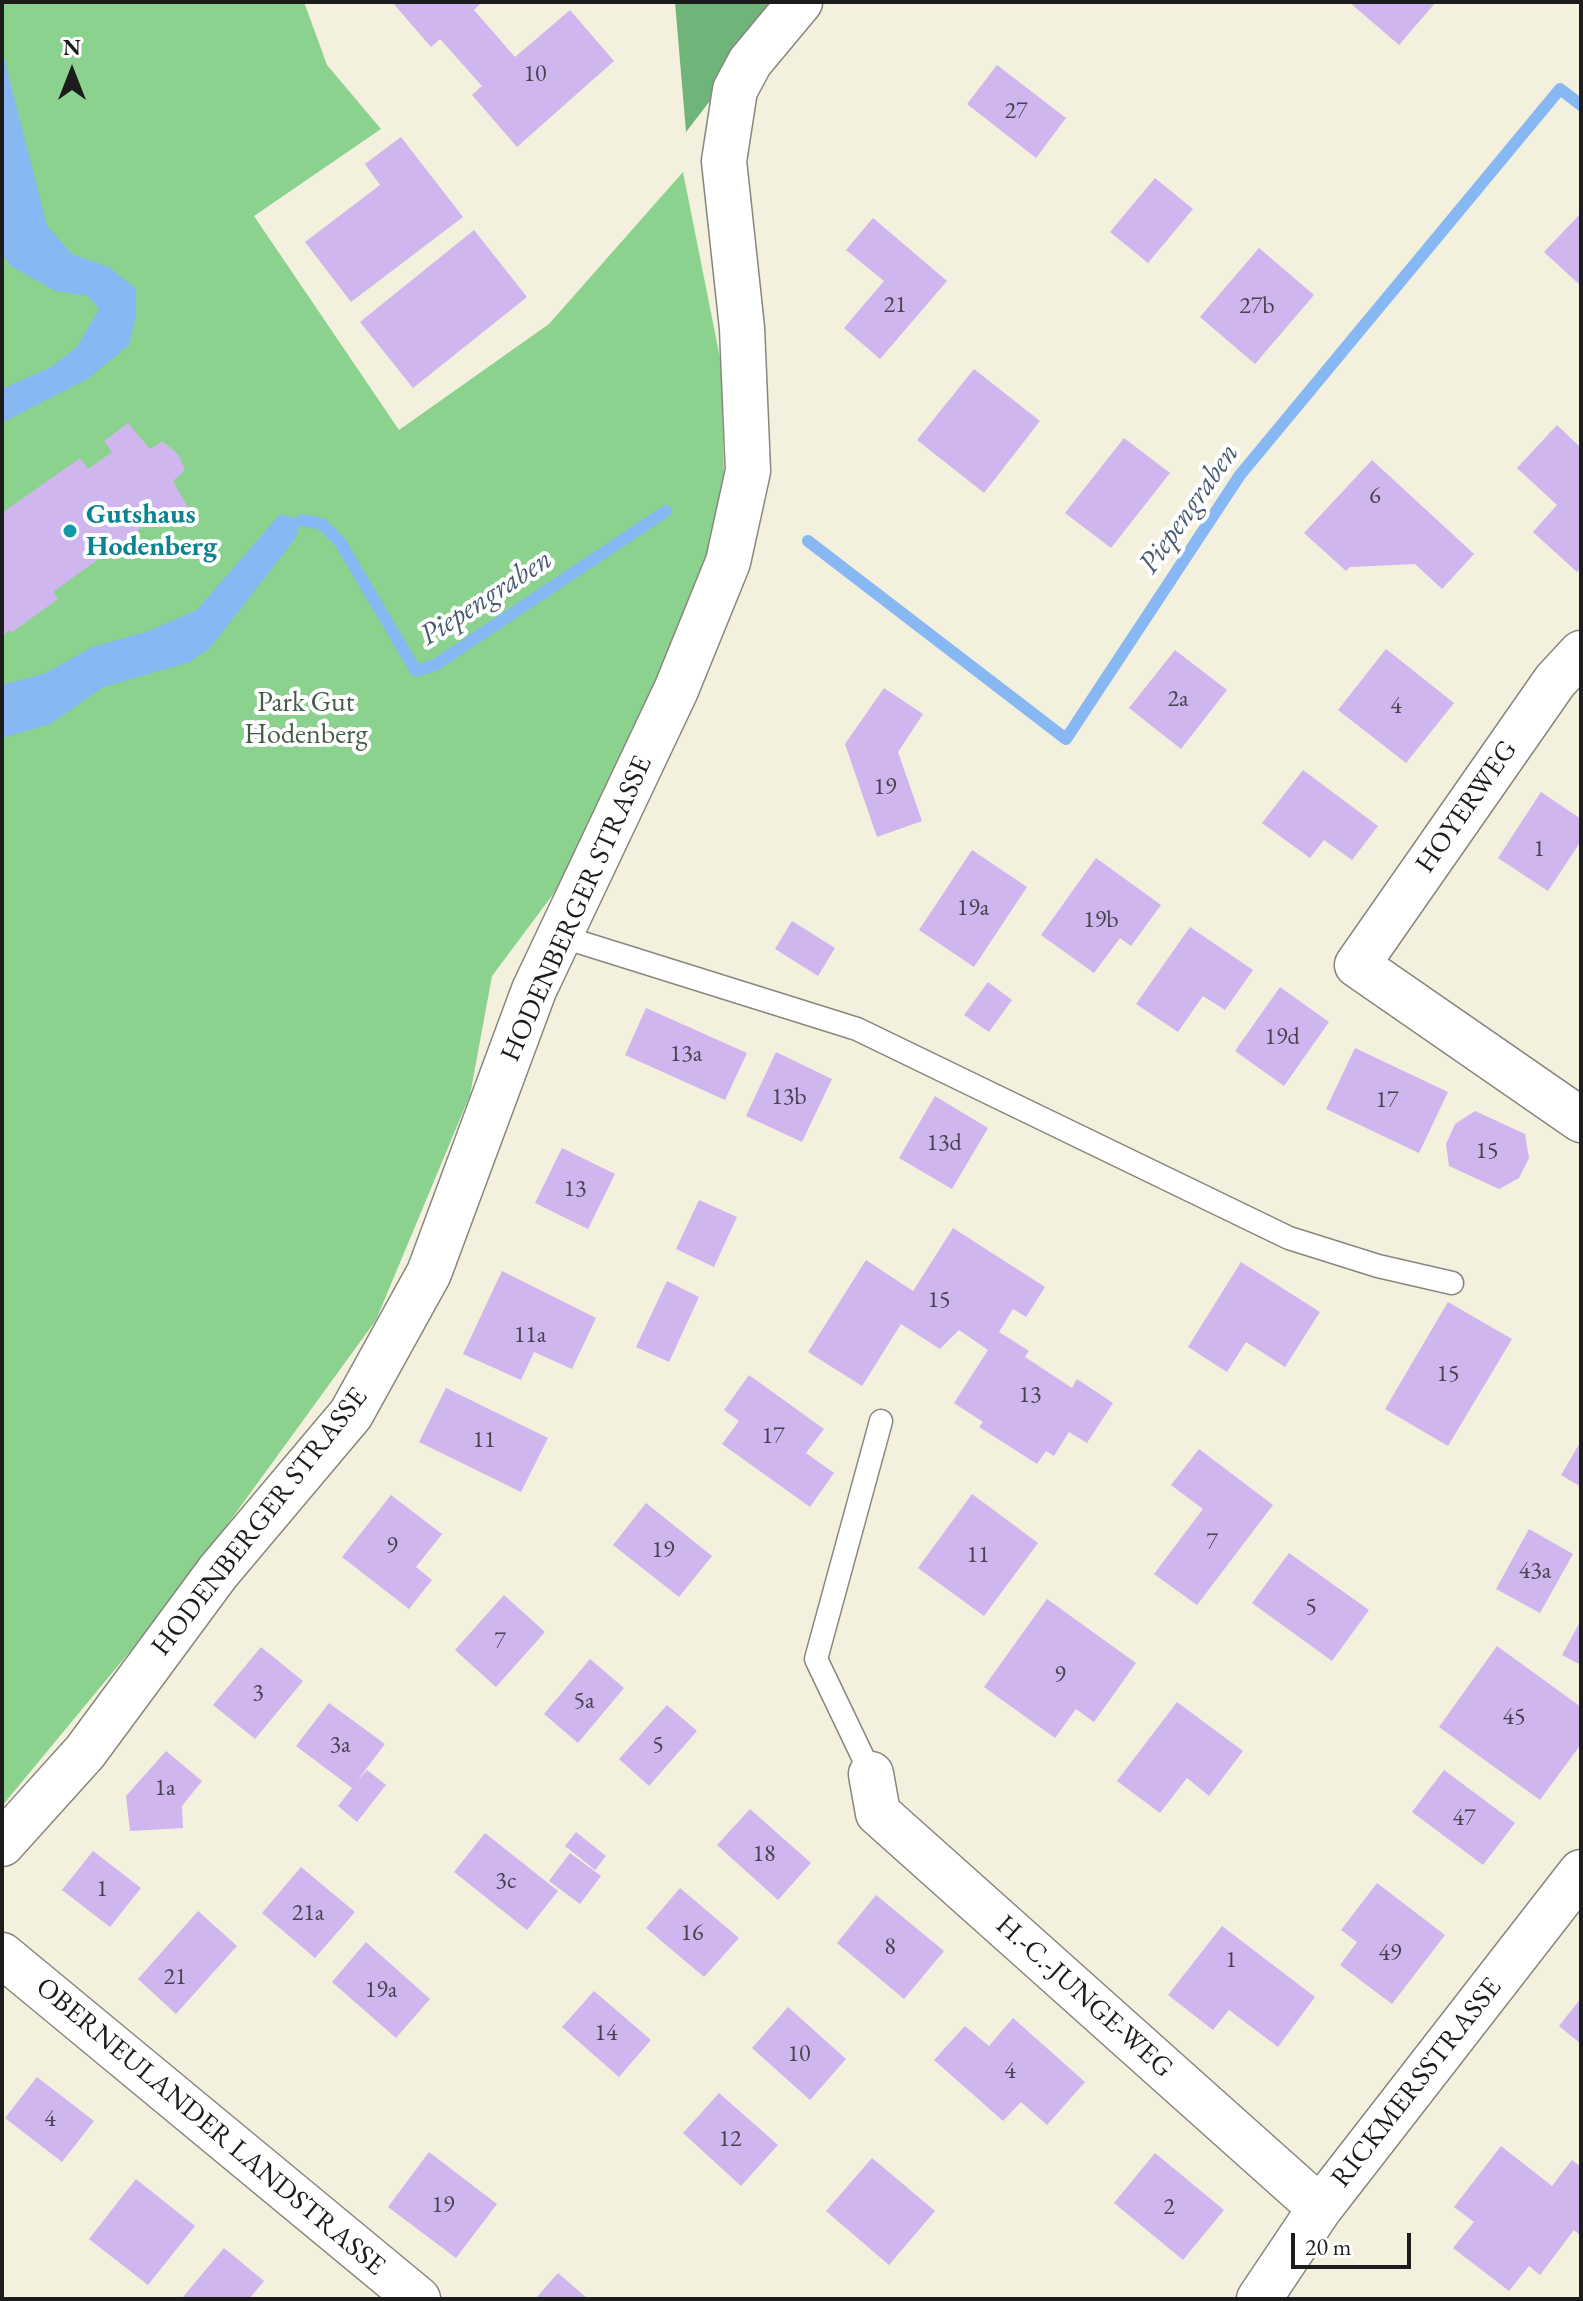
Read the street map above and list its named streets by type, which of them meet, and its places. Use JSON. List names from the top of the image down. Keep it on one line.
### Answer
{"streets":{"street":["HOYERWEG","HODENBERGER STRASSE","H.-C.-JUNGE-WEG","RICKMERSSTRASSE","OBERNEULANDER LANDSTRASSE"]},"crossings":[["H.-C.-JUNGE-WEG","RICKMERSSTRASSE"]],"water":["Piepengraben"],"parks":["Park Gut Hodenberg"],"places":["Gutshaus Hodenberg"],"house_numbers":["10","27","21","27b","6","2a","4","19","1","19a","19b","19d","13a","13b","17","13d","15","13","15","11a","15","13","17","11","7","9","19","11","43a","5","7","9","3","5a","45","3a","5","1a","47","18","3c","1","21a","16","8","49","1","21","19a","14","10","4","4","12","19","2"],"scale_bar":"20 m","north":"top"}
